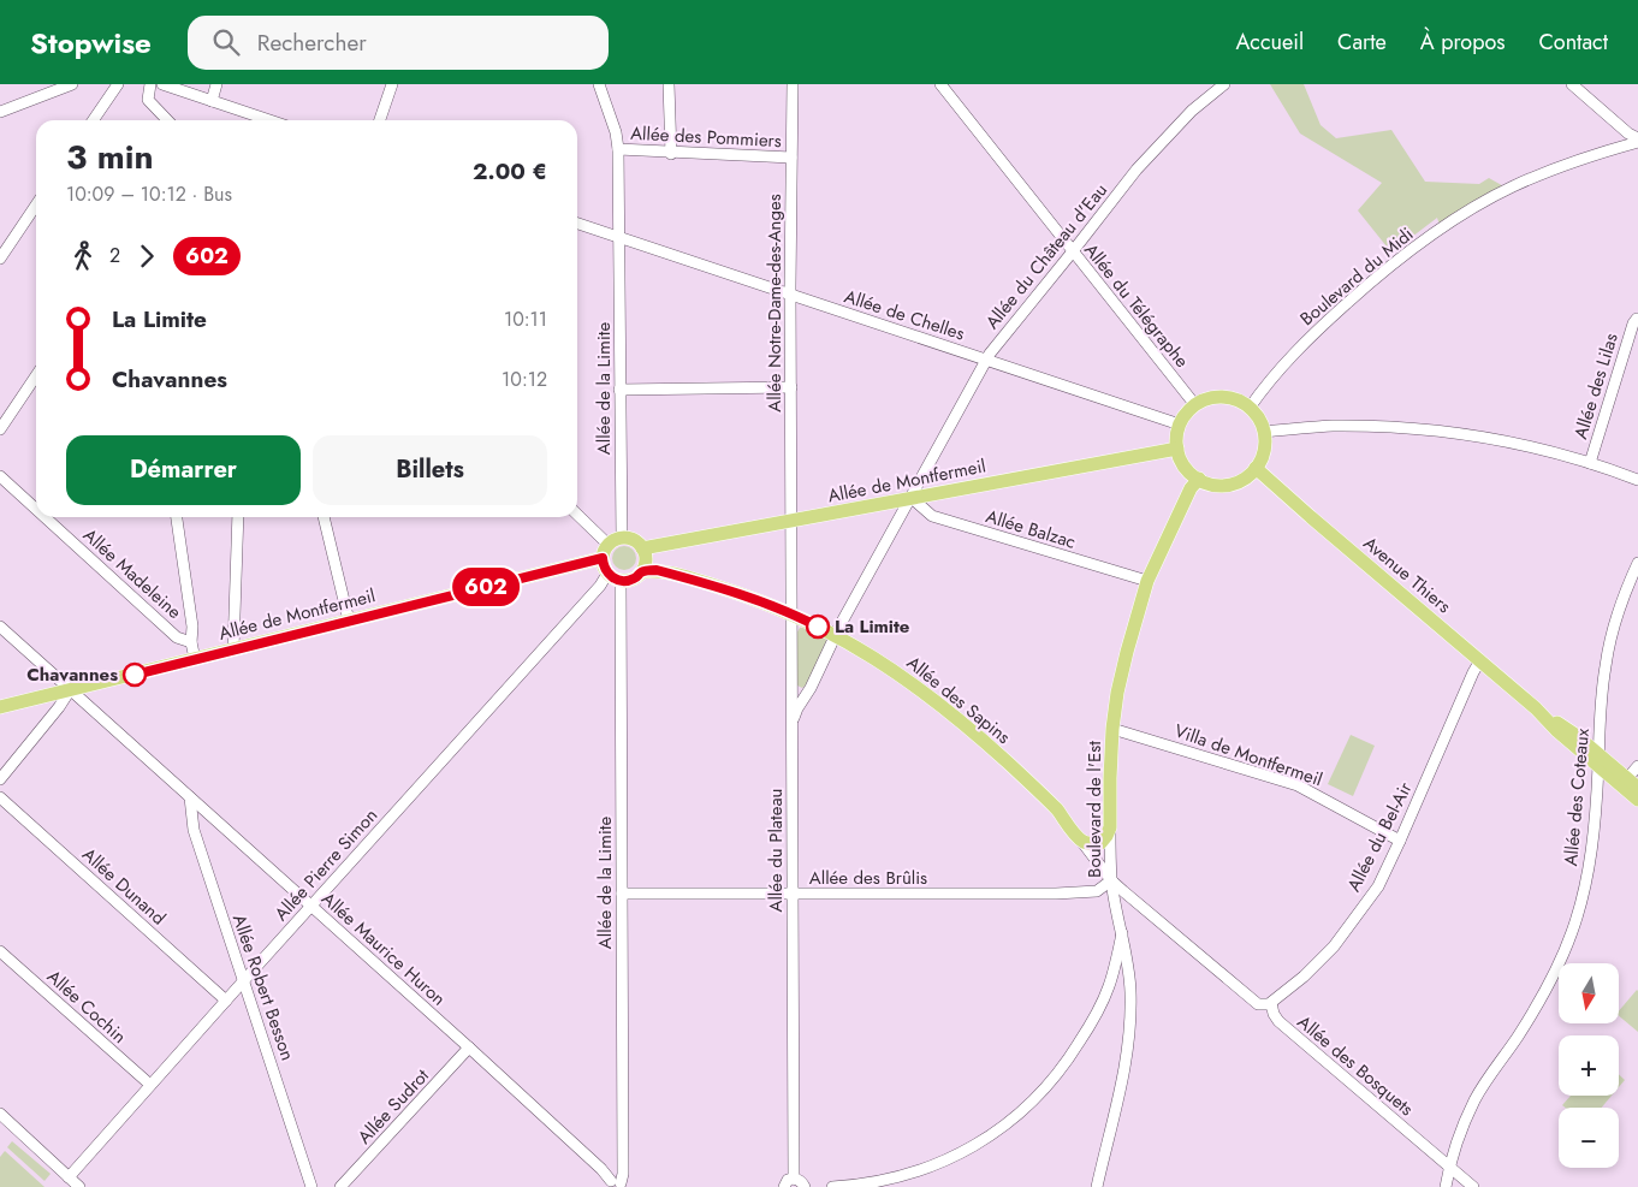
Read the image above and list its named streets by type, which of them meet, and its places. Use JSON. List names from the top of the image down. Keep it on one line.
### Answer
{"streets":{"main road":["Allée de Montfermeil","Avenue Thiers","Allée des Sapins","Boulevard de l'Est"],"street":["Allée des Pommiers","Allée du Château d'Eau","Boulevard du Midi","Allée Notre-Dame-des-Anges","Allée du Télégraphe","Allée de Chelles","Allée des Lilas","Allée de la Limite","Allée Balzac","Allée Madeleine","Villa de Montfermeil","Allée des Coteaux","Allée du Bel-Air","Allée du Plateau","Allée Pierre Simon","Allée des Brûlis","Allée Dunand","Allée Maurice Huron","Allée Robert Besson","Allée Cochin","Allée des Bosquets","Allée Sudrot"]},"crossings":[["Allée des Pommiers","Allée Notre-Dame-des-Anges"],["Allée des Pommiers","Allée de la Limite"],["Allée du Château d'Eau","Allée du Télégraphe"],["Allée du Château d'Eau","Allée de Chelles"],["Allée du Château d'Eau","Allée de Montfermeil"],["Allée du Château d'Eau","Allée Balzac"],["Allée du Château d'Eau","Allée des Sapins"],["Allée du Château d'Eau","Allée du Plateau"],["Boulevard du Midi","Allée du Télégraphe"],["Boulevard du Midi","Allée de Chelles"],["Boulevard du Midi","Allée de Montfermeil"],["Boulevard du Midi","Avenue Thiers"],["Boulevard du Midi","Boulevard de l'Est"],["Allée Notre-Dame-des-Anges","Allée de Chelles"],["Allée Notre-Dame-des-Anges","Allée de Montfermeil"],["Allée Notre-Dame-des-Anges","Allée du Plateau"],["Allée du Télégraphe","Allée de Chelles"],["Allée du Télégraphe","Allée de Montfermeil"],["Allée du Télégraphe","Avenue Thiers"],["Allée du Télégraphe","Boulevard de l'Est"],["Allée de Chelles","Allée de la Limite"],["Allée de Chelles","Allée de Montfermeil"],["Allée de Chelles","Avenue Thiers"],["Allée de Chelles","Boulevard de l'Est"],["Allée de la Limite","Allée de Montfermeil"],["Allée de la Limite","Allée des Sapins"],["Allée de la Limite","Allée Pierre Simon"],["Allée de la Limite","Allée des Brûlis"],["Allée de la Limite","Allée Maurice Huron"],["Allée de Montfermeil","Allée Balzac"],["Allée de Montfermeil","Avenue Thiers"],["Allée de Montfermeil","Allée des Sapins"],["Allée de Montfermeil","Boulevard de l'Est"],["Allée de Montfermeil","Allée du Plateau"],["Allée de Montfermeil","Allée Pierre Simon"],["Allée de Montfermeil","Allée Maurice Huron"],["Allée Balzac","Boulevard de l'Est"],["Avenue Thiers","Allée des Coteaux"],["Avenue Thiers","Boulevard de l'Est"],["Avenue Thiers","Allée du Bel-Air"],["Allée des Sapins","Boulevard de l'Est"],["Allée des Sapins","Allée du Plateau"],["Allée des Sapins","Allée Pierre Simon"],["Allée des Sapins","Allée des Brûlis"],["Villa de Montfermeil","Boulevard de l'Est"],["Villa de Montfermeil","Allée du Bel-Air"],["Allée des Coteaux","Allée des Bosquets"],["Boulevard de l'Est","Allée des Brûlis"],["Allée du Bel-Air","Allée des Bosquets"],["Allée du Plateau","Allée des Brûlis"],["Allée Pierre Simon","Allée Dunand"],["Allée Pierre Simon","Allée Maurice Huron"],["Allée Pierre Simon","Allée Robert Besson"],["Allée Pierre Simon","Allée Cochin"],["Allée Maurice Huron","Allée Robert Besson"],["Allée Maurice Huron","Allée Sudrot"]],"places":["La Limite","Chavannes"],"lines":["bus line 602"],"north":"bottom","page":{"header":"Stopwise","search":"Rechercher","nav":["Accueil","Carte","À propos","Contact"],"on_map":"602","heading":["3 min","10:09 – 10:12 · Bus","2.00 €"],"legs":["2","602"],"list":[{"name":"La Limite","value":"10:11"},{"name":"Chavannes","value":"10:12"}],"buttons":["Démarrer","Billets"],"map_buttons":["+","−"]}}
